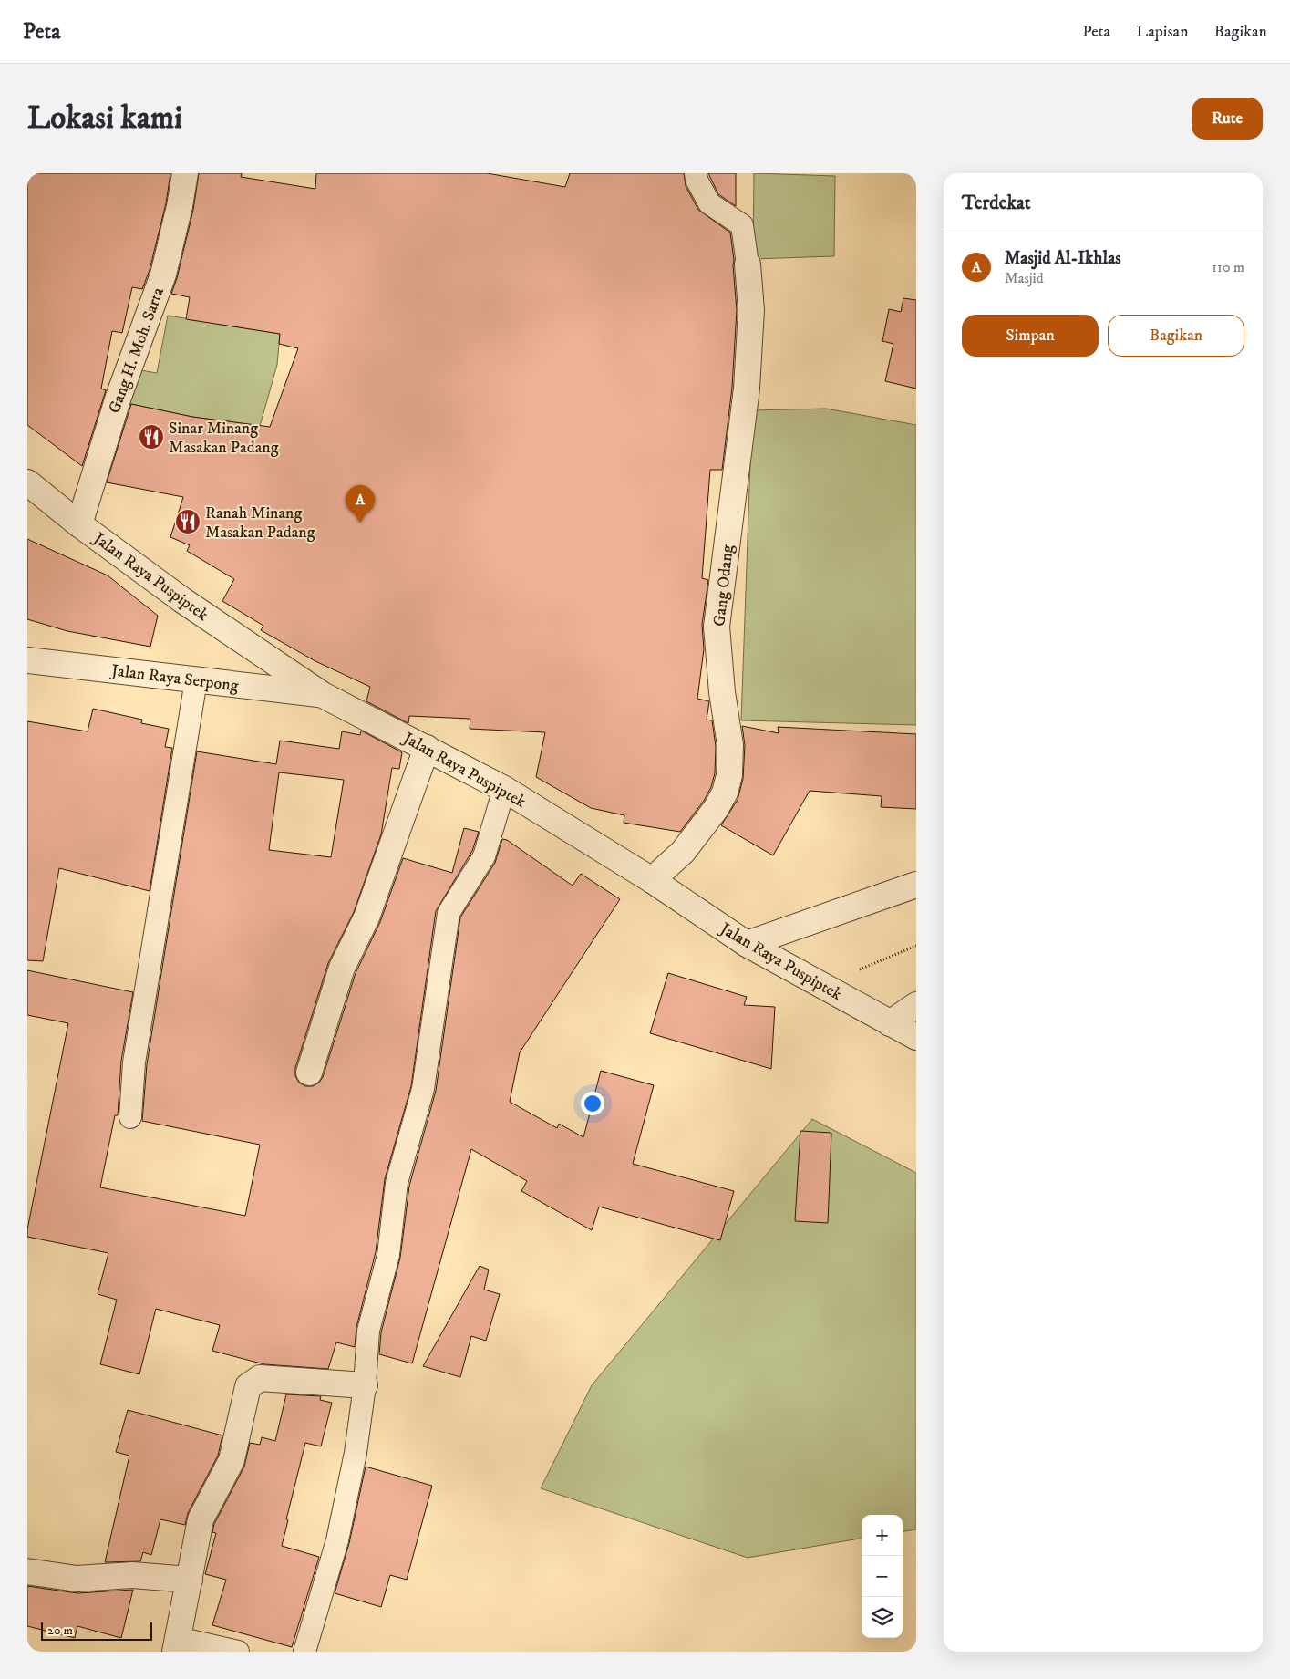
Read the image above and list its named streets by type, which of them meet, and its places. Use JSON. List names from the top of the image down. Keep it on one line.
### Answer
{"streets":{"street":["Gang H. Moh. Sarta","Jalan Raya Puspiptek","Gang Odang","Jalan Raya Serpong"]},"crossings":[["Gang H. Moh. Sarta","Jalan Raya Puspiptek"],["Jalan Raya Puspiptek","Gang Odang"],["Jalan Raya Puspiptek","Jalan Raya Serpong"]],"places":{"restaurant":["Sinar Minang Masakan Padang","Ranah Minang Masakan Padang"]},"scale_bar":"20 m","page":{"header":"Peta","nav":["Peta","Lapisan","Bagikan"],"buttons":["Rute",["Simpan","Bagikan"]],"title":"Lokasi kami","heading":"Terdekat","list":[{"mark":"A","name":"Masjid Al-Ikhlas","note":"Masjid","value":"110 m"}],"pins":"A","map_buttons":["+","−"],"scale":"20 m"}}
